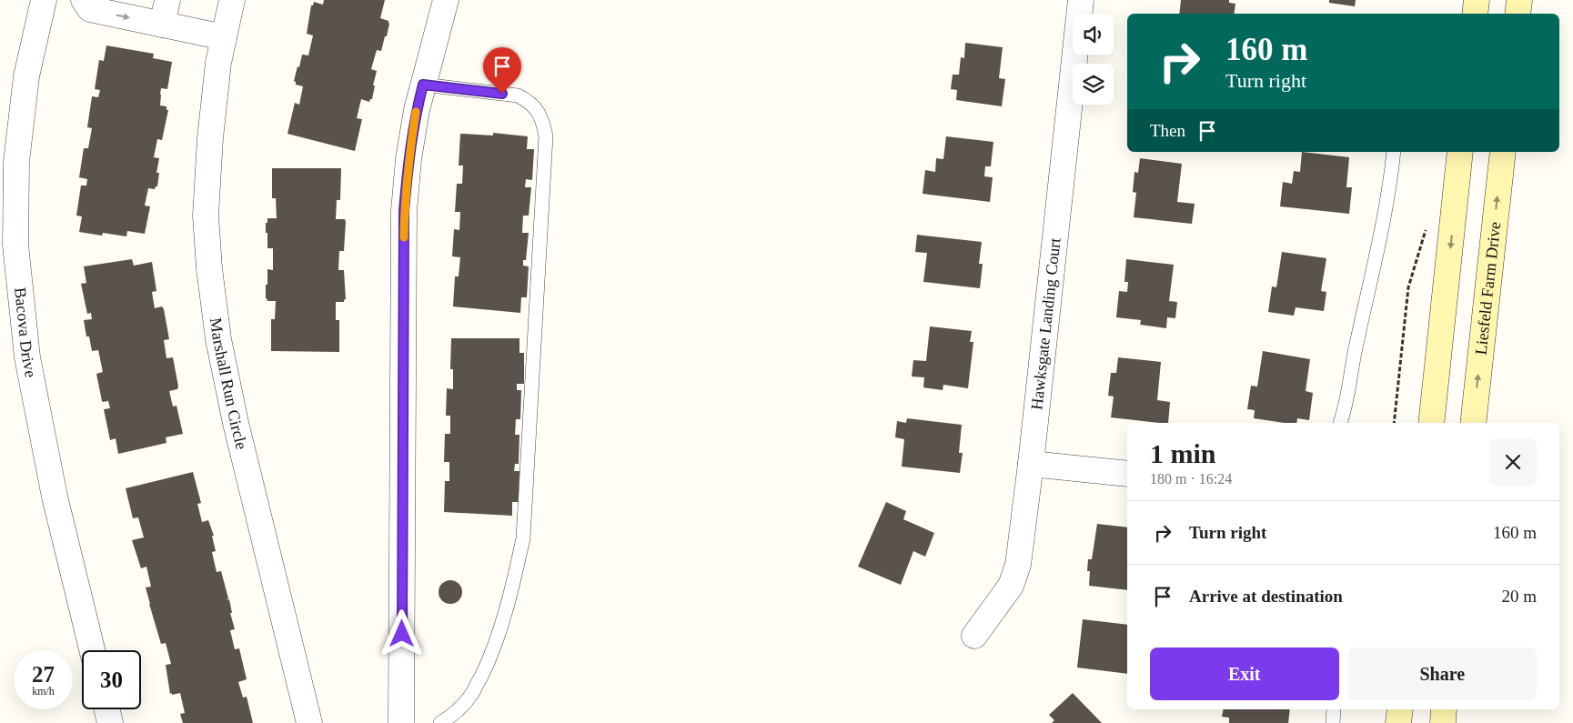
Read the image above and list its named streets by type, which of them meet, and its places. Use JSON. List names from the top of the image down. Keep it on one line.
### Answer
{"streets":{"street":["Liesfeld Farm Drive","Hawksgate Landing Court","Bacova Drive","Marshall Run Circle"]},"page":{"turn":["160 m","Turn right"],"then":"Then","heading":["1 min","180 m · 16:24"],"list":[{"name":"Turn right","value":"160 m"},{"name":"Arrive at destination","value":"20 m"}],"buttons":["Exit","Share"],"speed":"27 km/h","limit":"30"}}
